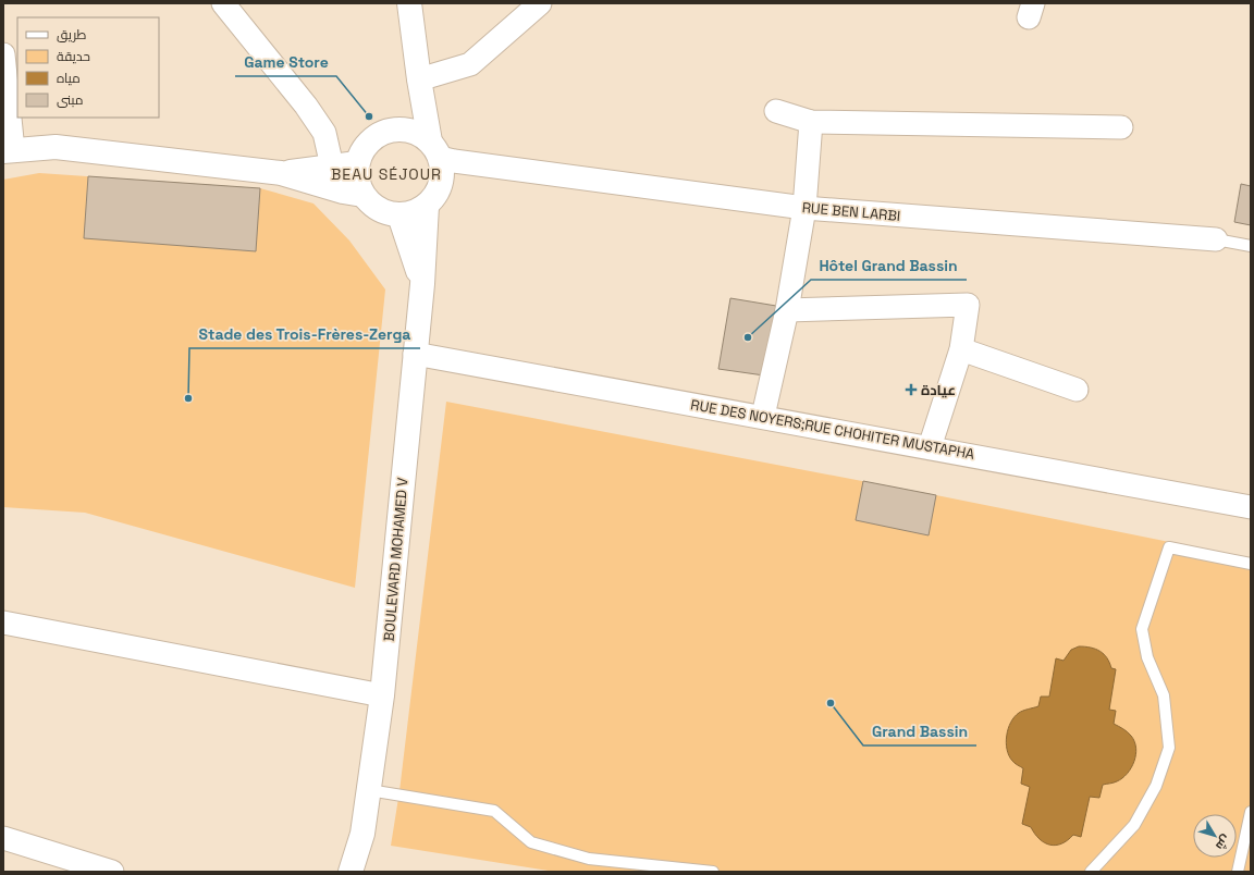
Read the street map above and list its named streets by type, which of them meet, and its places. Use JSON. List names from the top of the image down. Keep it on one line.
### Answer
{"streets":{"main road":["BOULEVARD MOHAMED V"],"street":["RUE BEN LARBI","RUE DES NOYERS;RUE CHOHITER MUSTAPHA"]},"crossings":[["RUE BEN LARBI","BOULEVARD MOHAMED V"],["RUE DES NOYERS;RUE CHOHITER MUSTAPHA","BOULEVARD MOHAMED V"]],"districts":["BEAU SÉJOUR"],"places":{"other":["Game Store","Hôtel Grand Bassin","Stade des Trois-Frères-Zerga","Grand Bassin"],"health":["عيادة"]},"legend":["طريق","حديقة","مياه","مبنى"],"north":"bottom right"}
